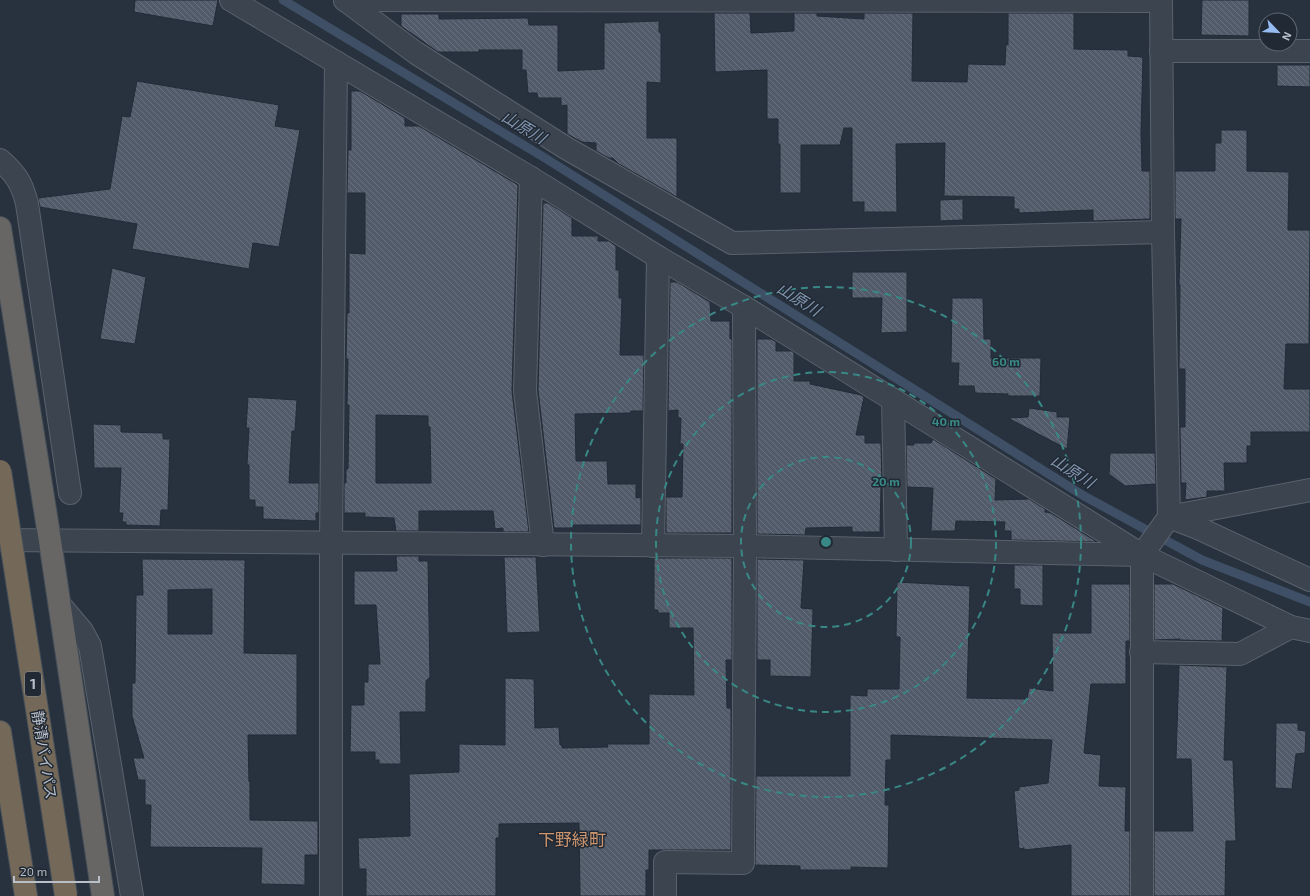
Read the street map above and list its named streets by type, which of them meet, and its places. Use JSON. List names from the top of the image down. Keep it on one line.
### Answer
{"streets":{"highway":["1","静清バイパス"]},"districts":["下野緑町"],"water":["山原川"],"scale_bar":"20 m","north":"bottom right","rings":["60 m","40 m","20 m"]}
